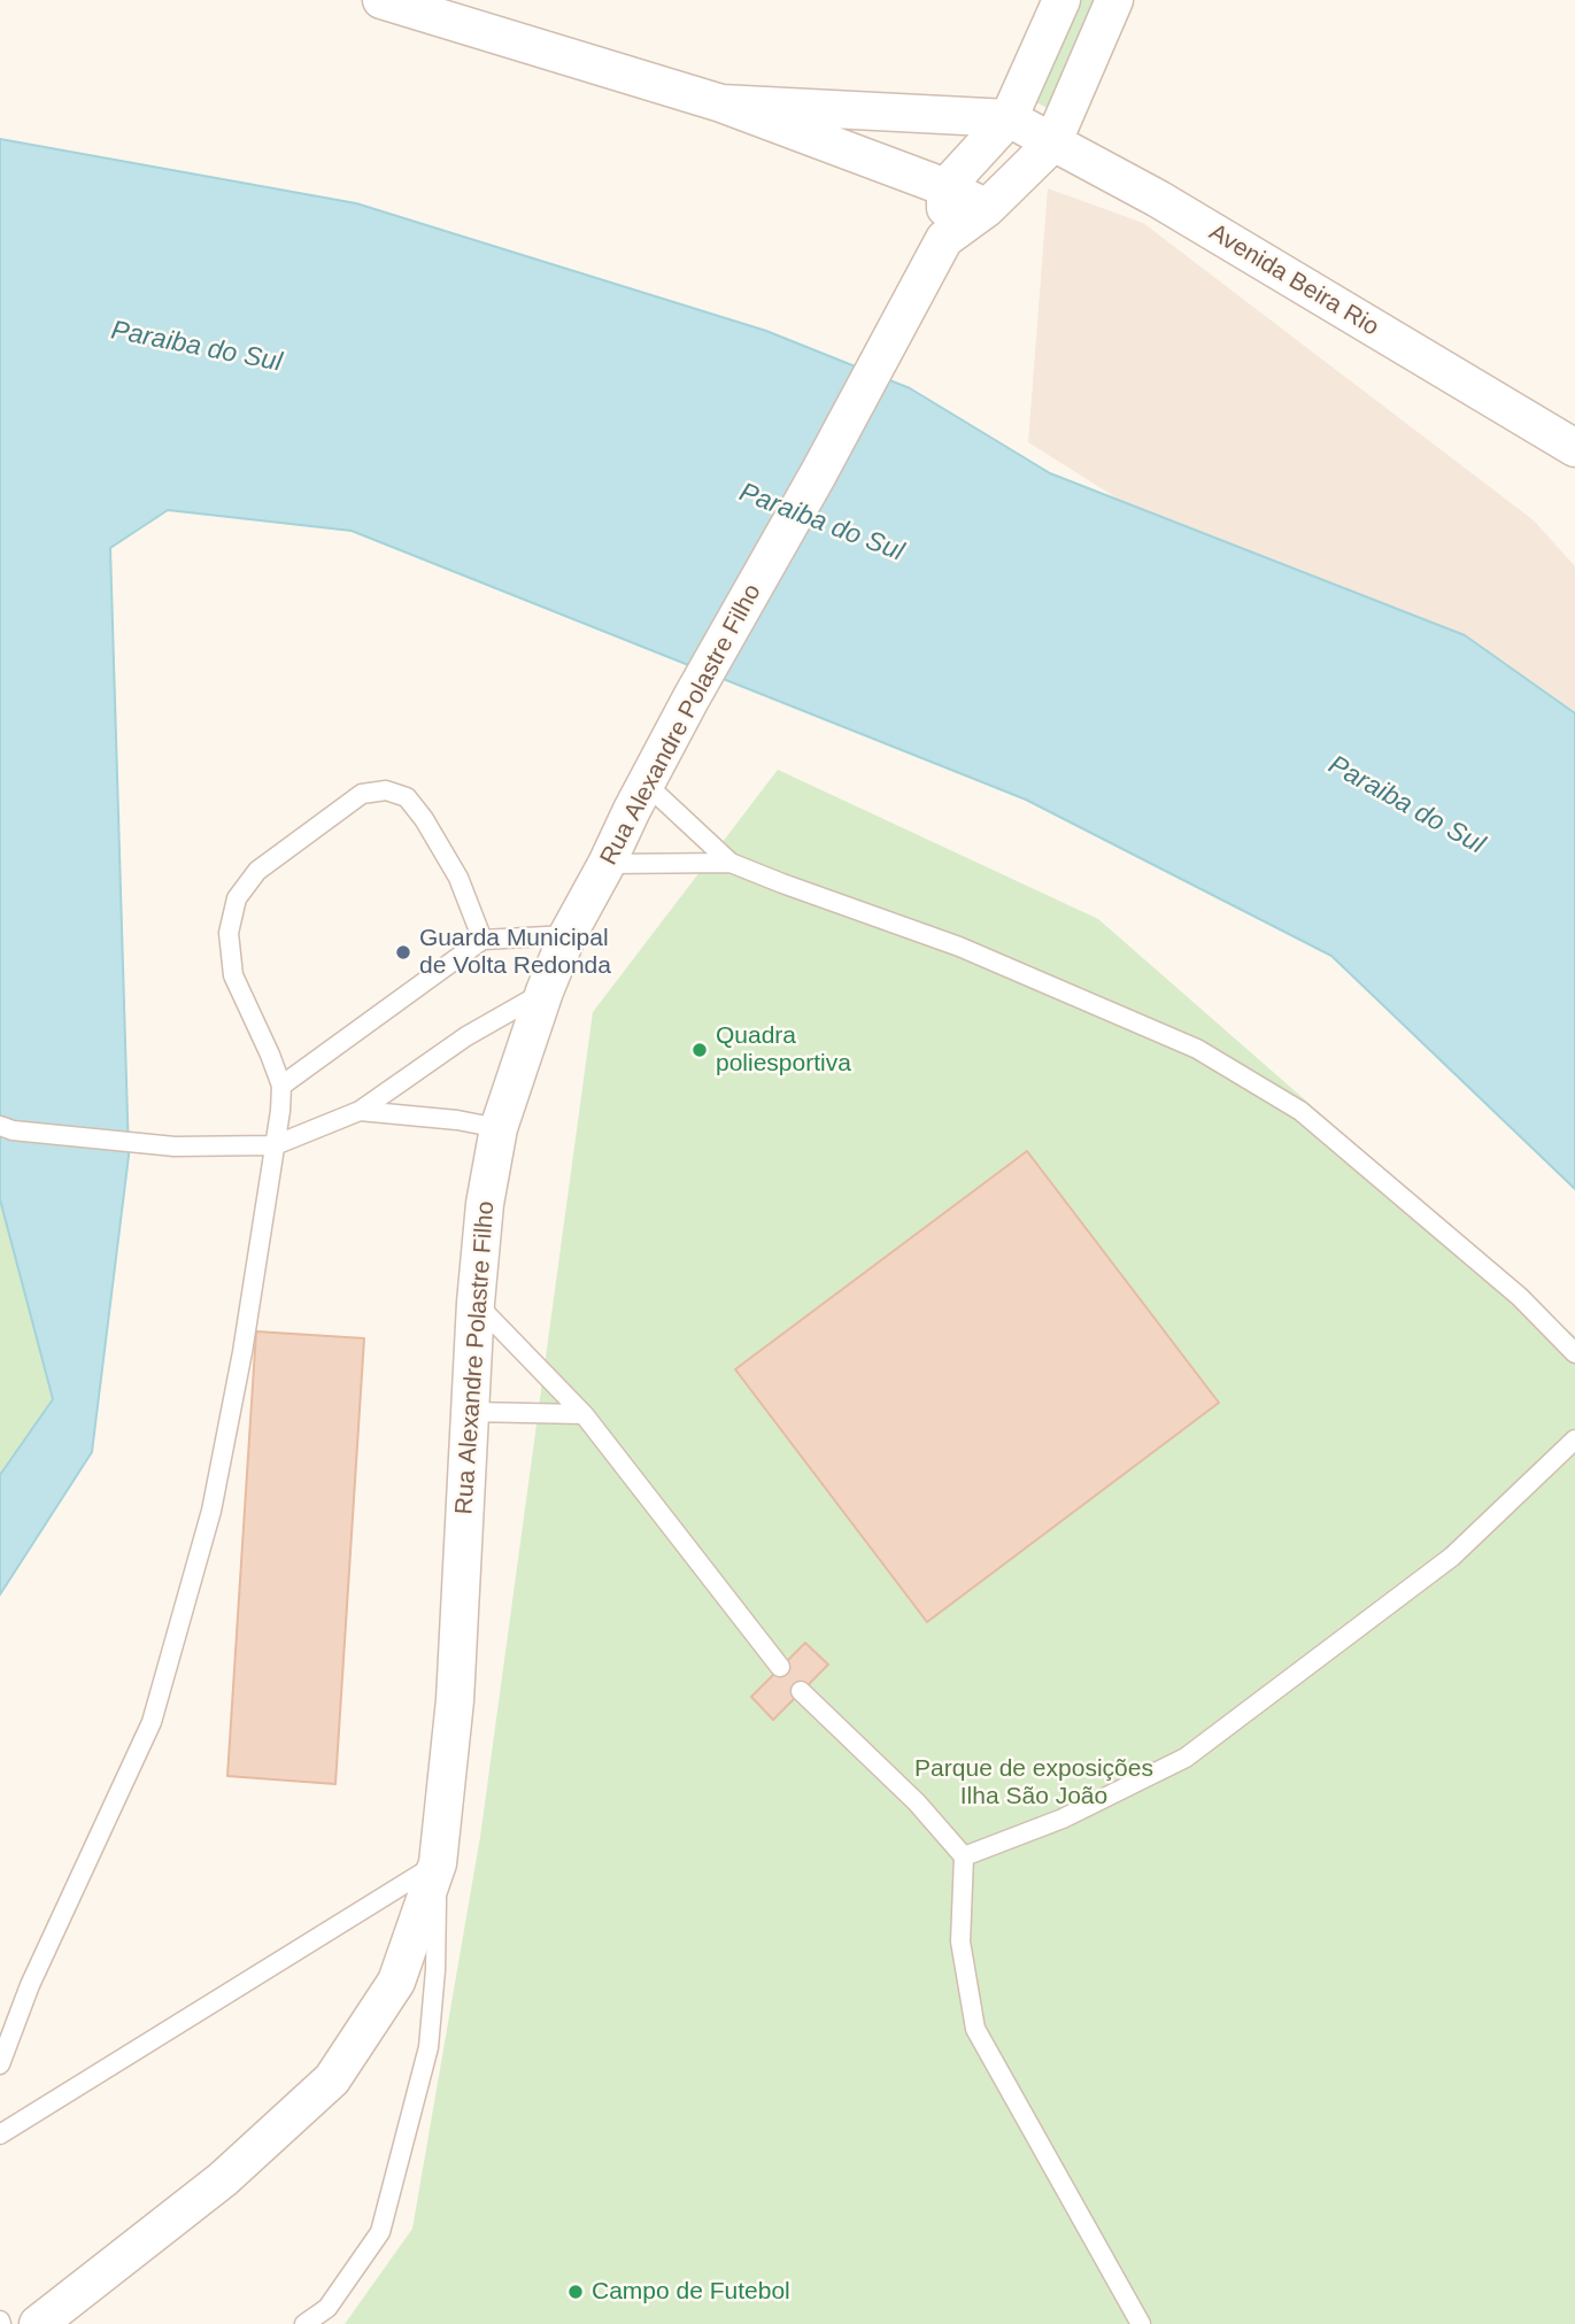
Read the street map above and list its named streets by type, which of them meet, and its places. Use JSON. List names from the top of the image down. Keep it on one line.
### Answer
{"streets":{"street":["Avenida Beira Rio","Rua Alexandre Polastre Filho"]},"crossings":[["Avenida Beira Rio","Rua Alexandre Polastre Filho"]],"water":["Paraiba do Sul"],"parks":["Parque de exposições Ilha São João"],"places":["Guarda Municipal de Volta Redonda","Quadra poliesportiva","Campo de Futebol"]}
